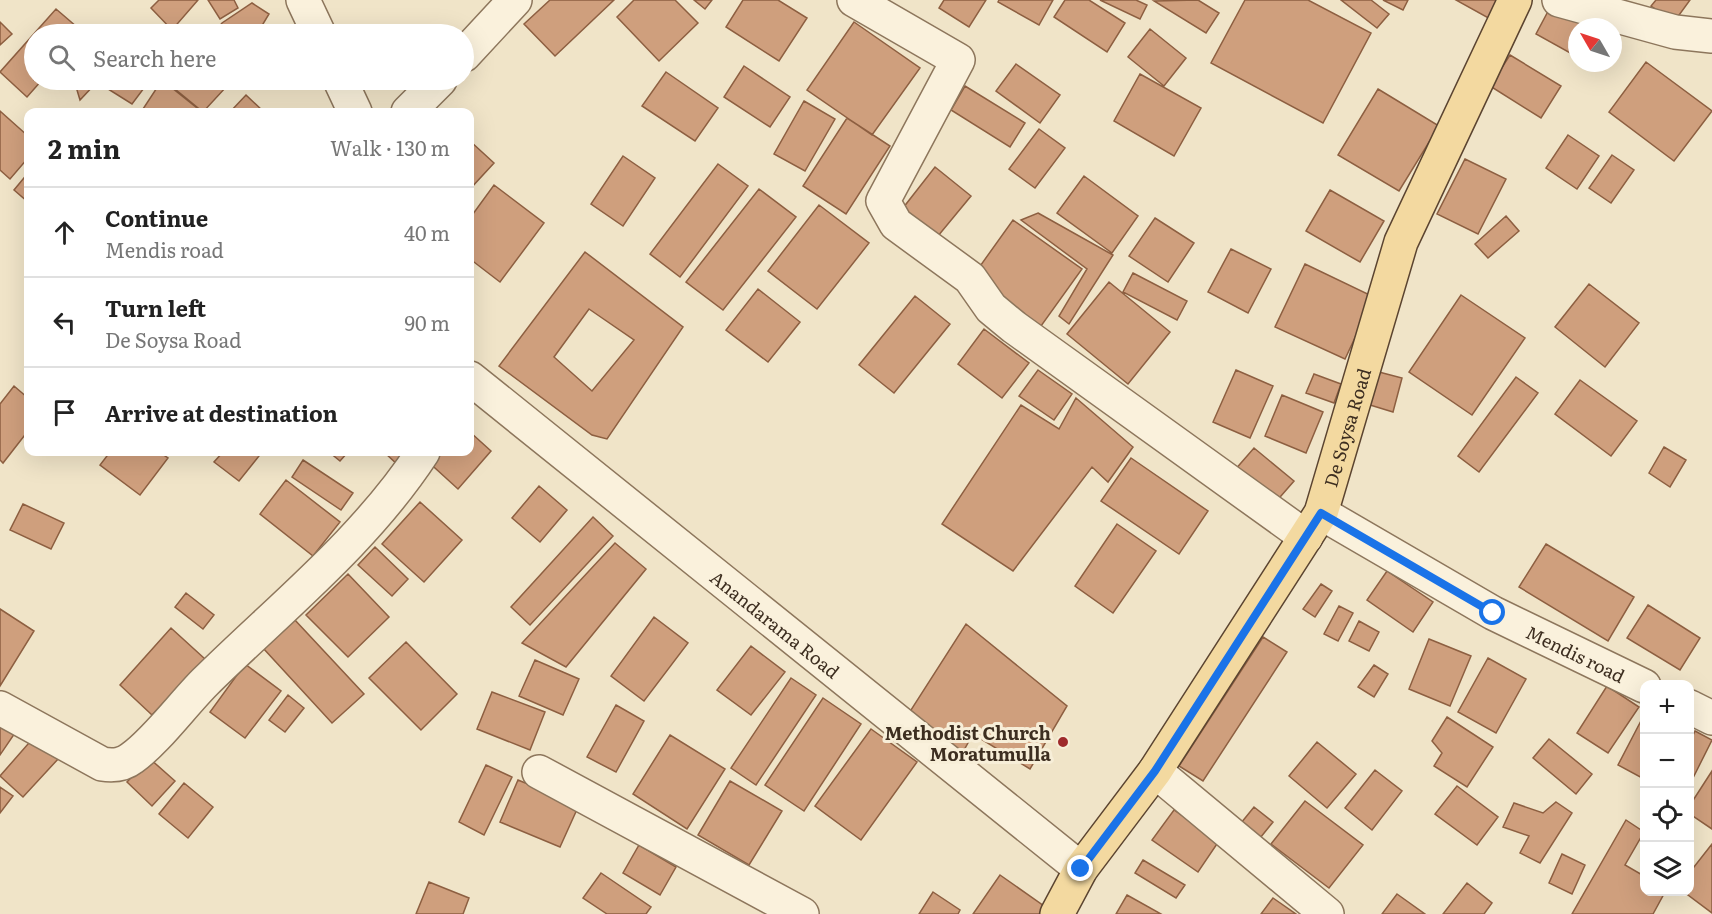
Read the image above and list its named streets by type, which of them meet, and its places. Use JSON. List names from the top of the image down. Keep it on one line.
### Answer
{"streets":{"main road":["De Soysa Road"],"street":["Anandarama Road","Mendis road"]},"crossings":[["De Soysa Road","Anandarama Road"],["De Soysa Road","Mendis road"]],"places":["Methodist Church Moratumulla"],"north":"top left","page":{"search":"Search here","heading":["2 min","Walk · 130 m"],"list":[["Continue","Mendis road","40 m"],["Turn left","De Soysa Road","90 m"],"Arrive at destination"],"map_buttons":["+","−"]}}
